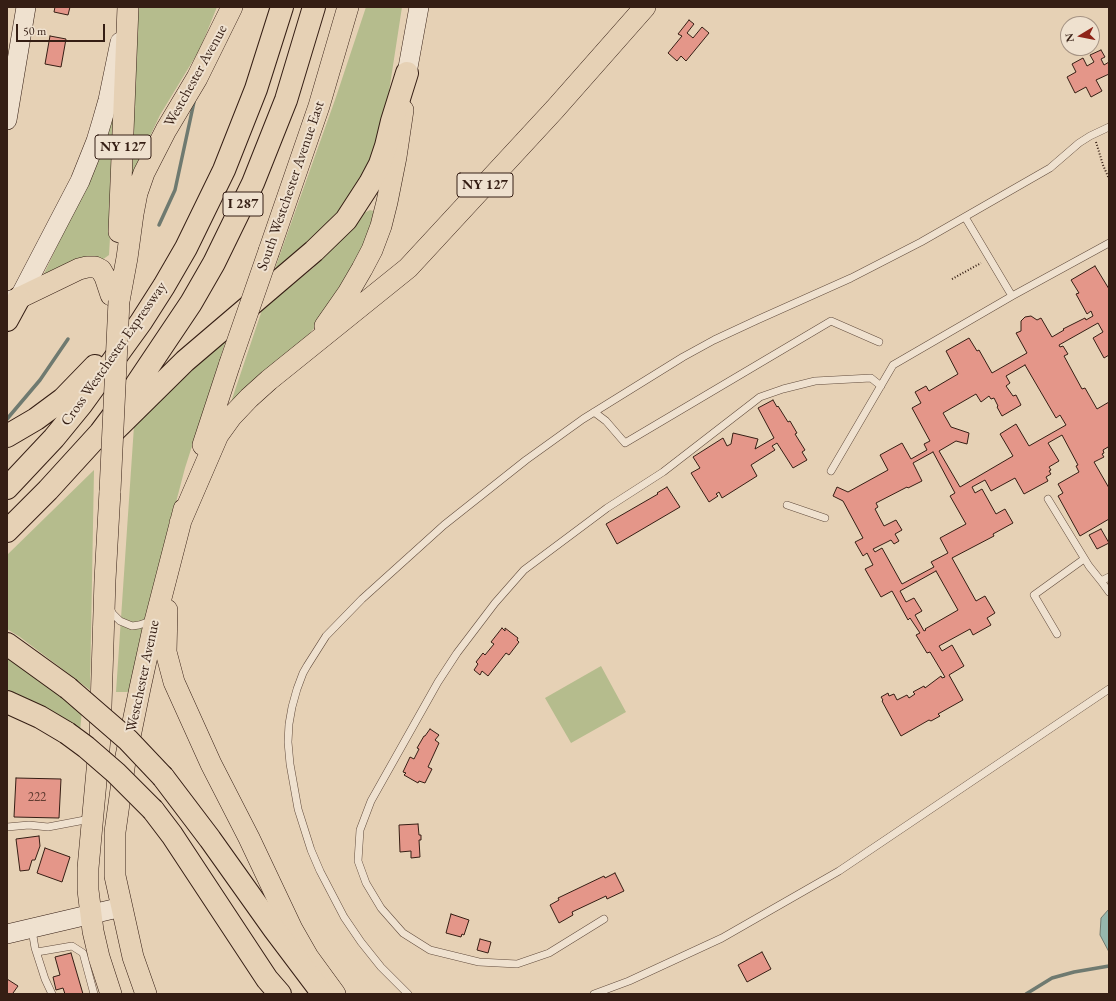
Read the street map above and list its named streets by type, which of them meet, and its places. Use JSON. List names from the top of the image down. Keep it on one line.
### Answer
{"streets":{"highway":["I 287","Cross Westchester Expressway"],"main road":["Westchester Avenue","NY 127","South Westchester Avenue East"]},"crossings":[["Westchester Avenue","NY 127"],["Westchester Avenue","South Westchester Avenue East"]],"house_numbers":["222"],"scale_bar":"50 m","north":"left"}
